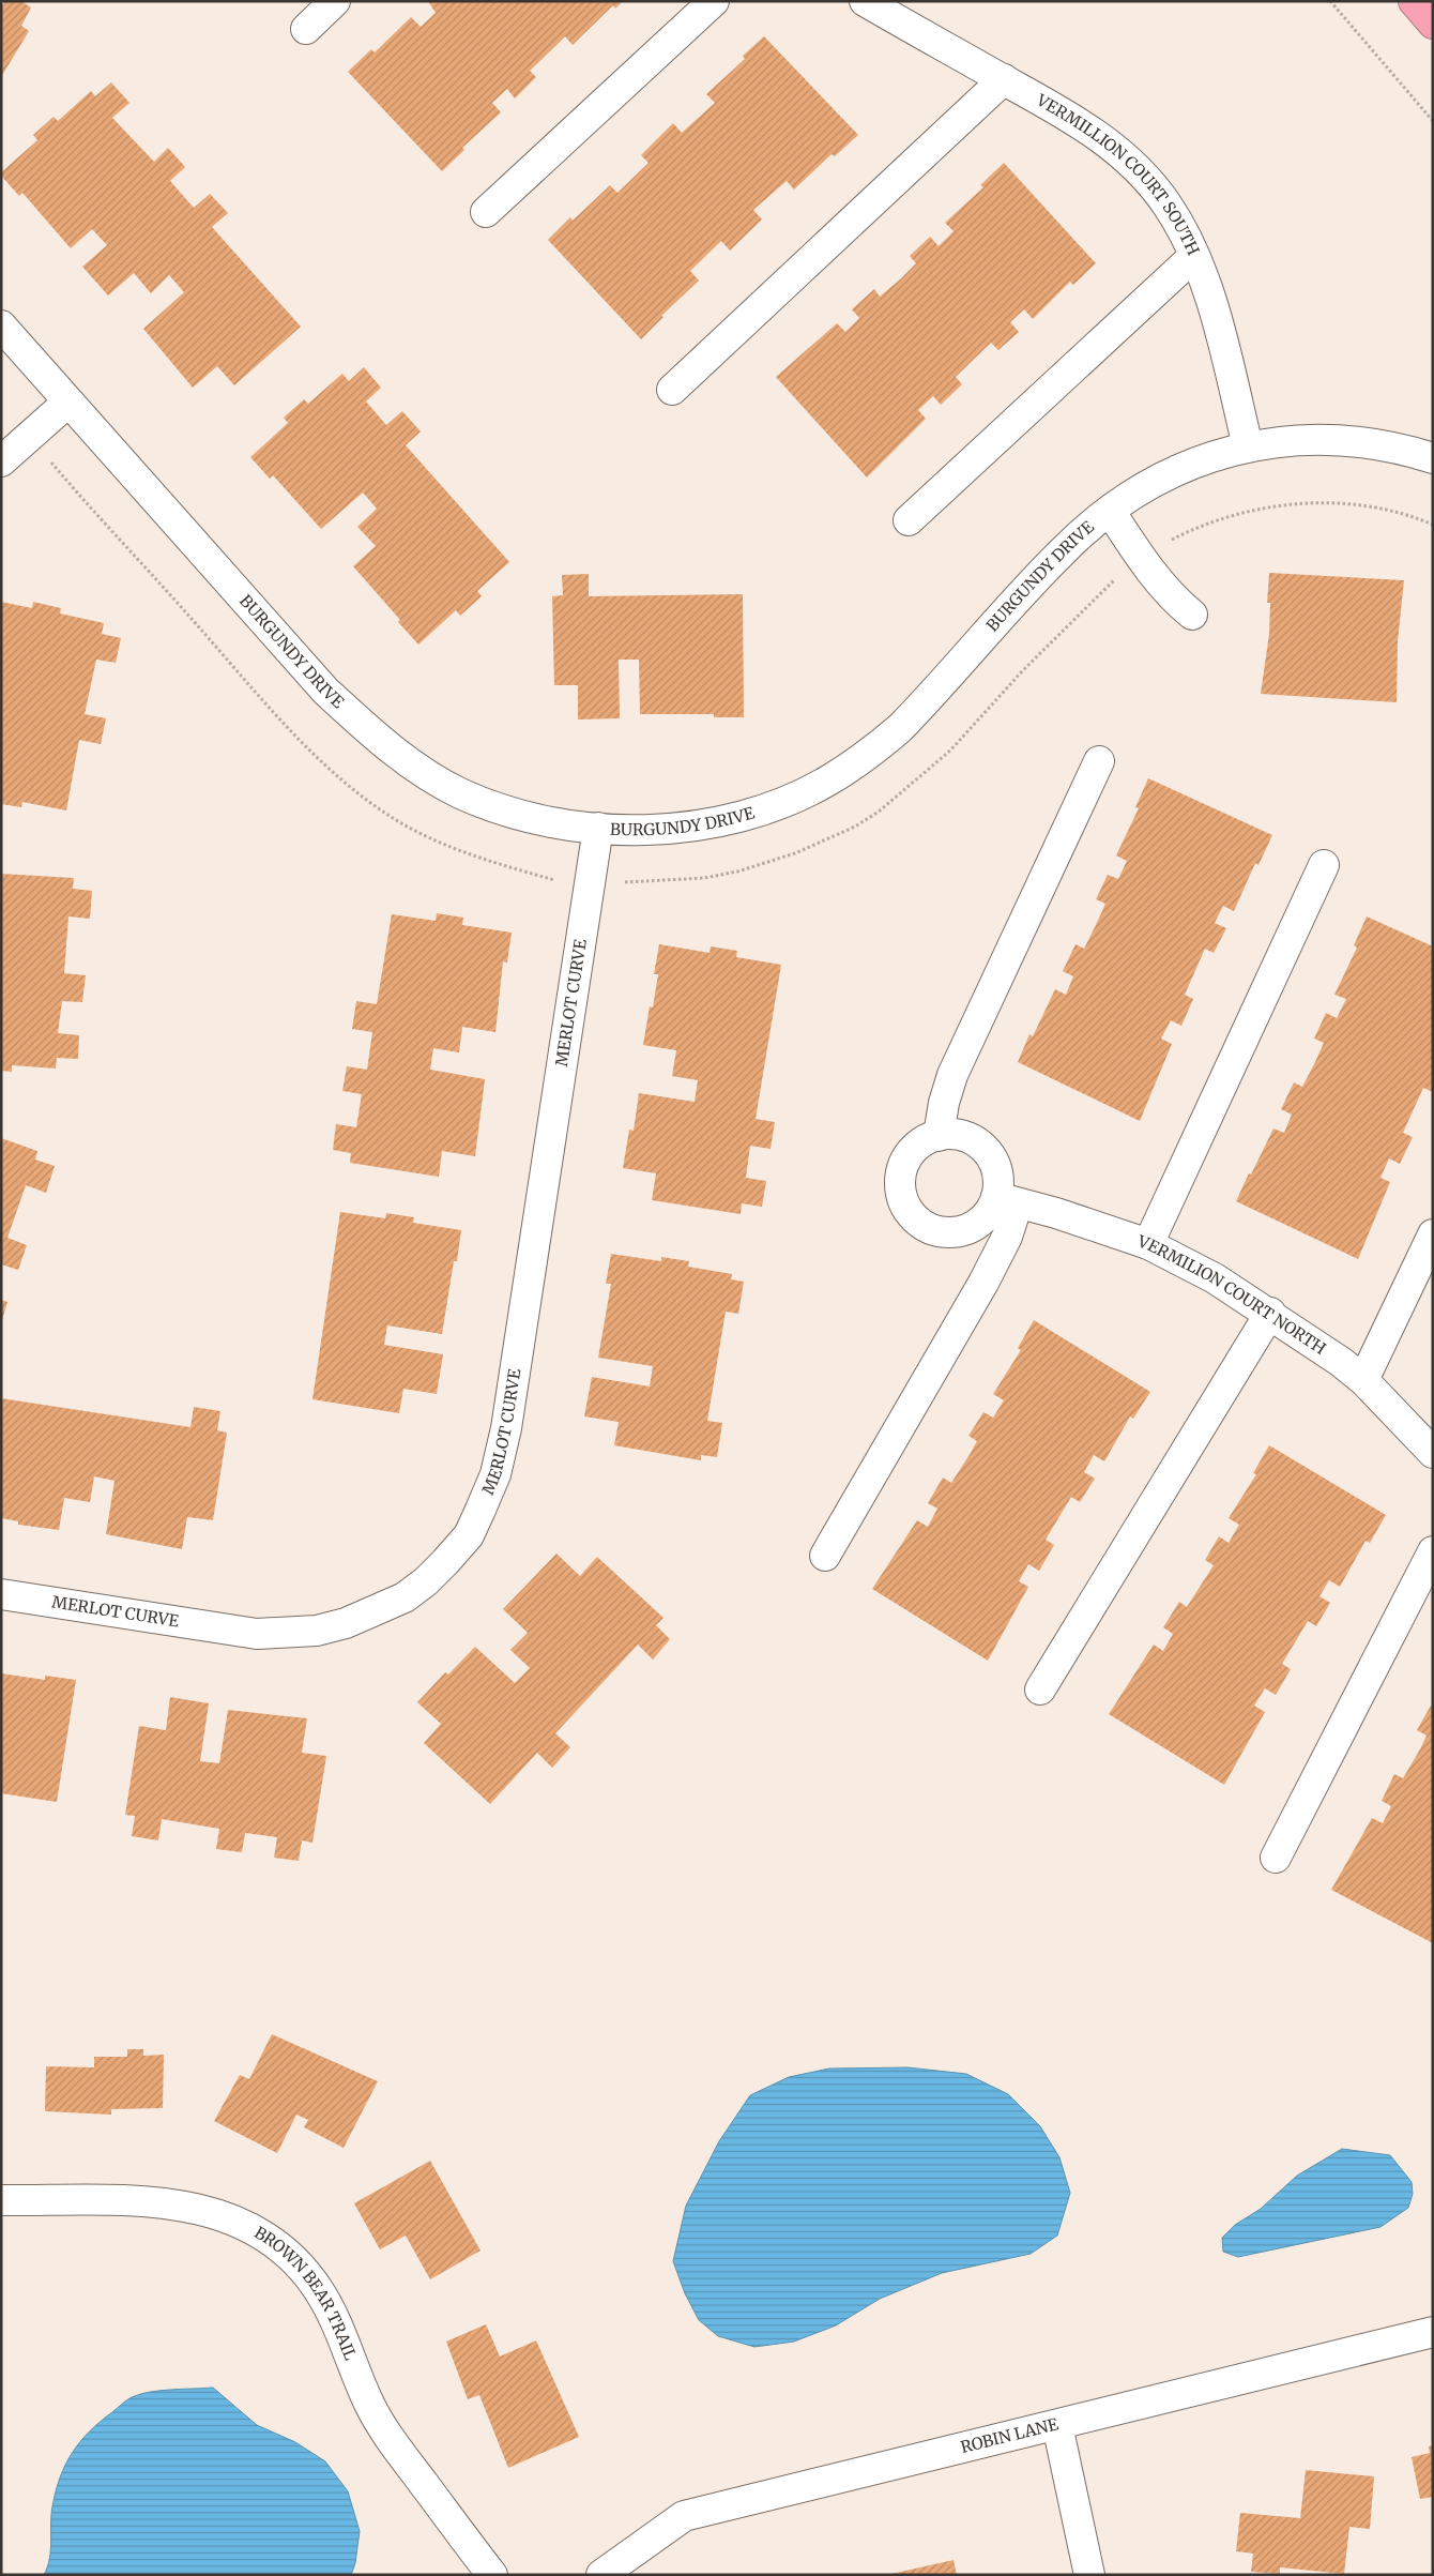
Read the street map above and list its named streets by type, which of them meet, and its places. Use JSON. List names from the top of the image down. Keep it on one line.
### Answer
{"streets":{"street":["VERMILLION COURT SOUTH","BURGUNDY DRIVE","MERLOT CURVE","VERMILION COURT NORTH","BROWN BEAR TRAIL","ROBIN LANE"]},"crossings":[["VERMILLION COURT SOUTH","BURGUNDY DRIVE"],["BURGUNDY DRIVE","MERLOT CURVE"]]}
